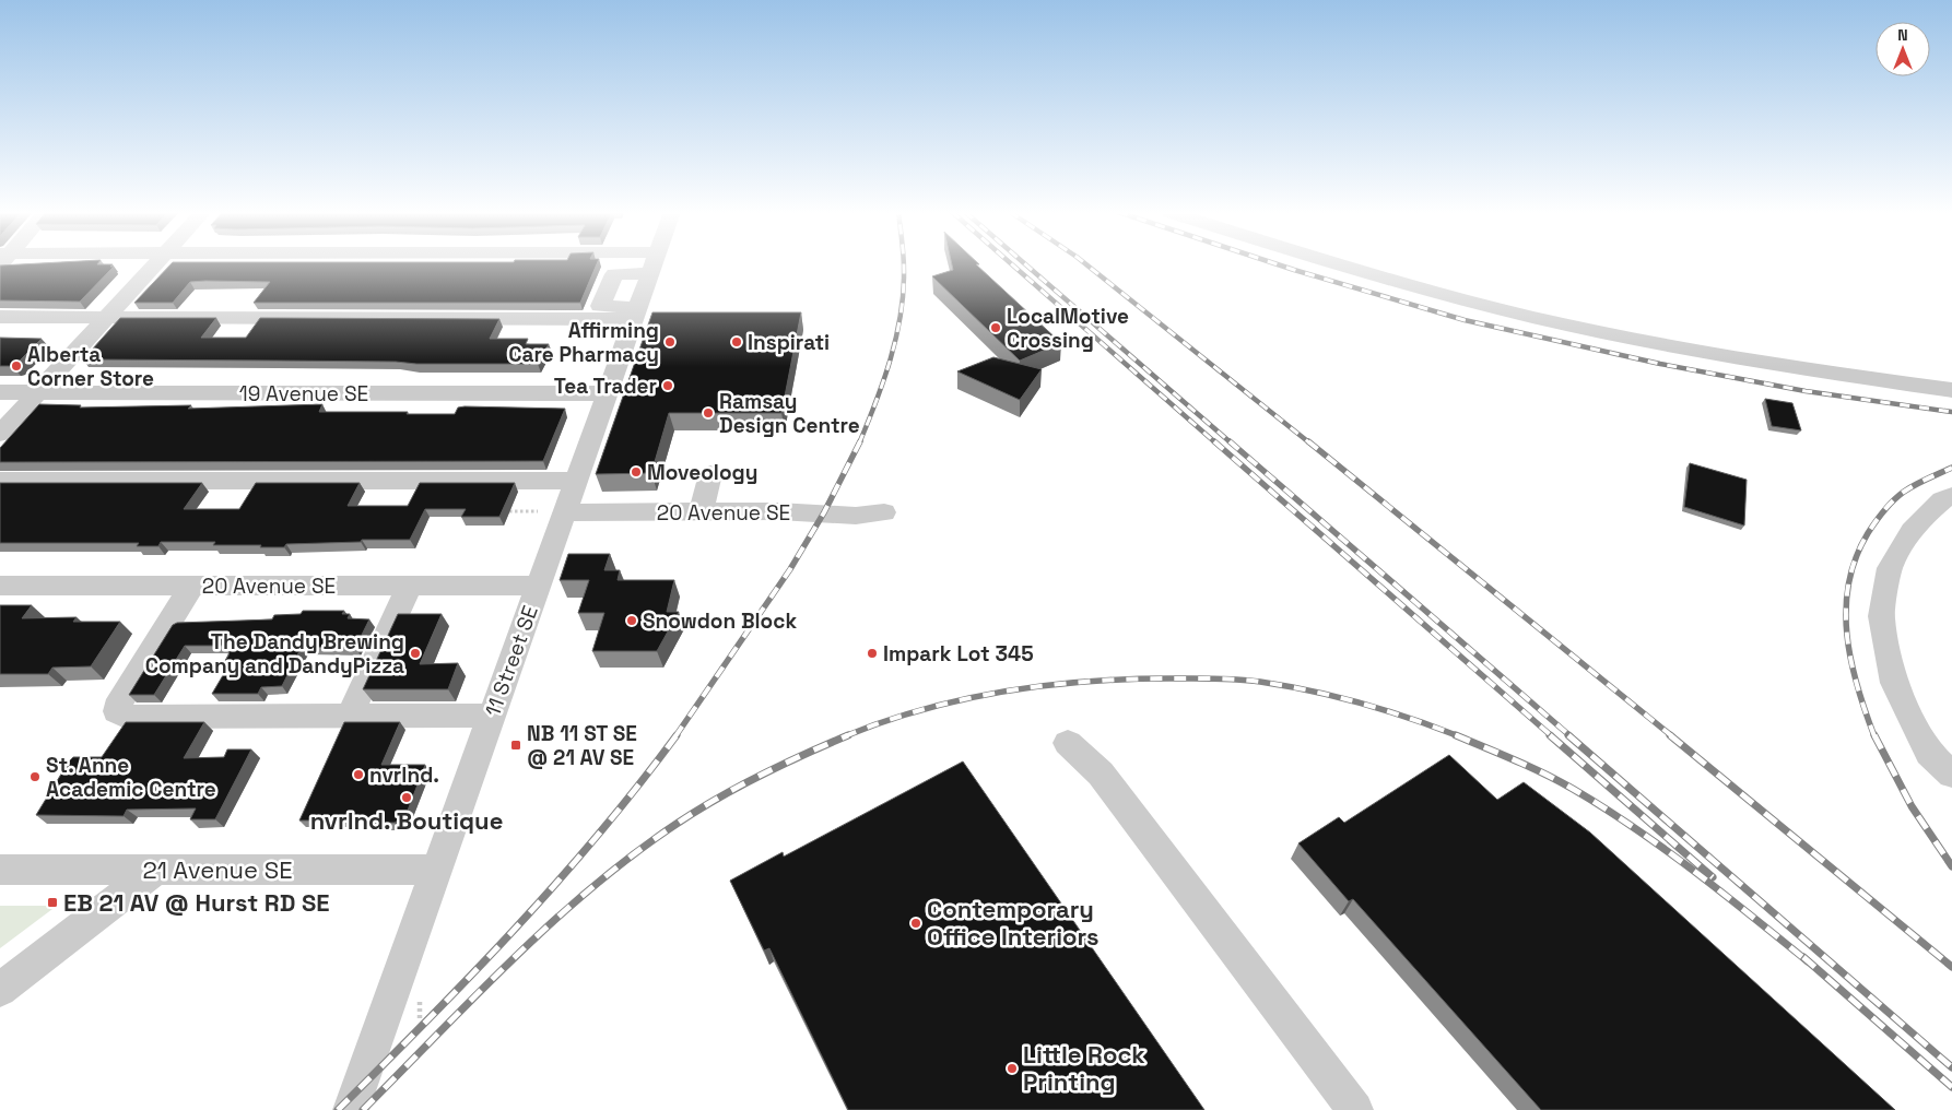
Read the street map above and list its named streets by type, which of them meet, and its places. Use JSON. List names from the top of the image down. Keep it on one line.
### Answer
{"streets":{"street":["19 Avenue SE","20 Avenue SE","11 Street SE","21 Avenue SE"]},"crossings":[["19 Avenue SE","11 Street SE"],["20 Avenue SE","11 Street SE"],["11 Street SE","21 Avenue SE"]],"places":{"other":["LocalMotive Crossing","Affirming Care Pharmacy","Inspirati","Alberta Corner Store","Tea Trader","Ramsay Design Centre","Moveology","Snowdon Block","The Dandy Brewing Company and DandyPizza","Impark Lot 345","nvrlnd.","St. Anne Academic Centre","nvrlnd. Boutique","Contemporary Office Interiors","Little Rock Printing"],"transit":["NB 11 ST SE @ 21 AV SE","EB 21 AV @ Hurst RD SE"]},"north":"top"}
